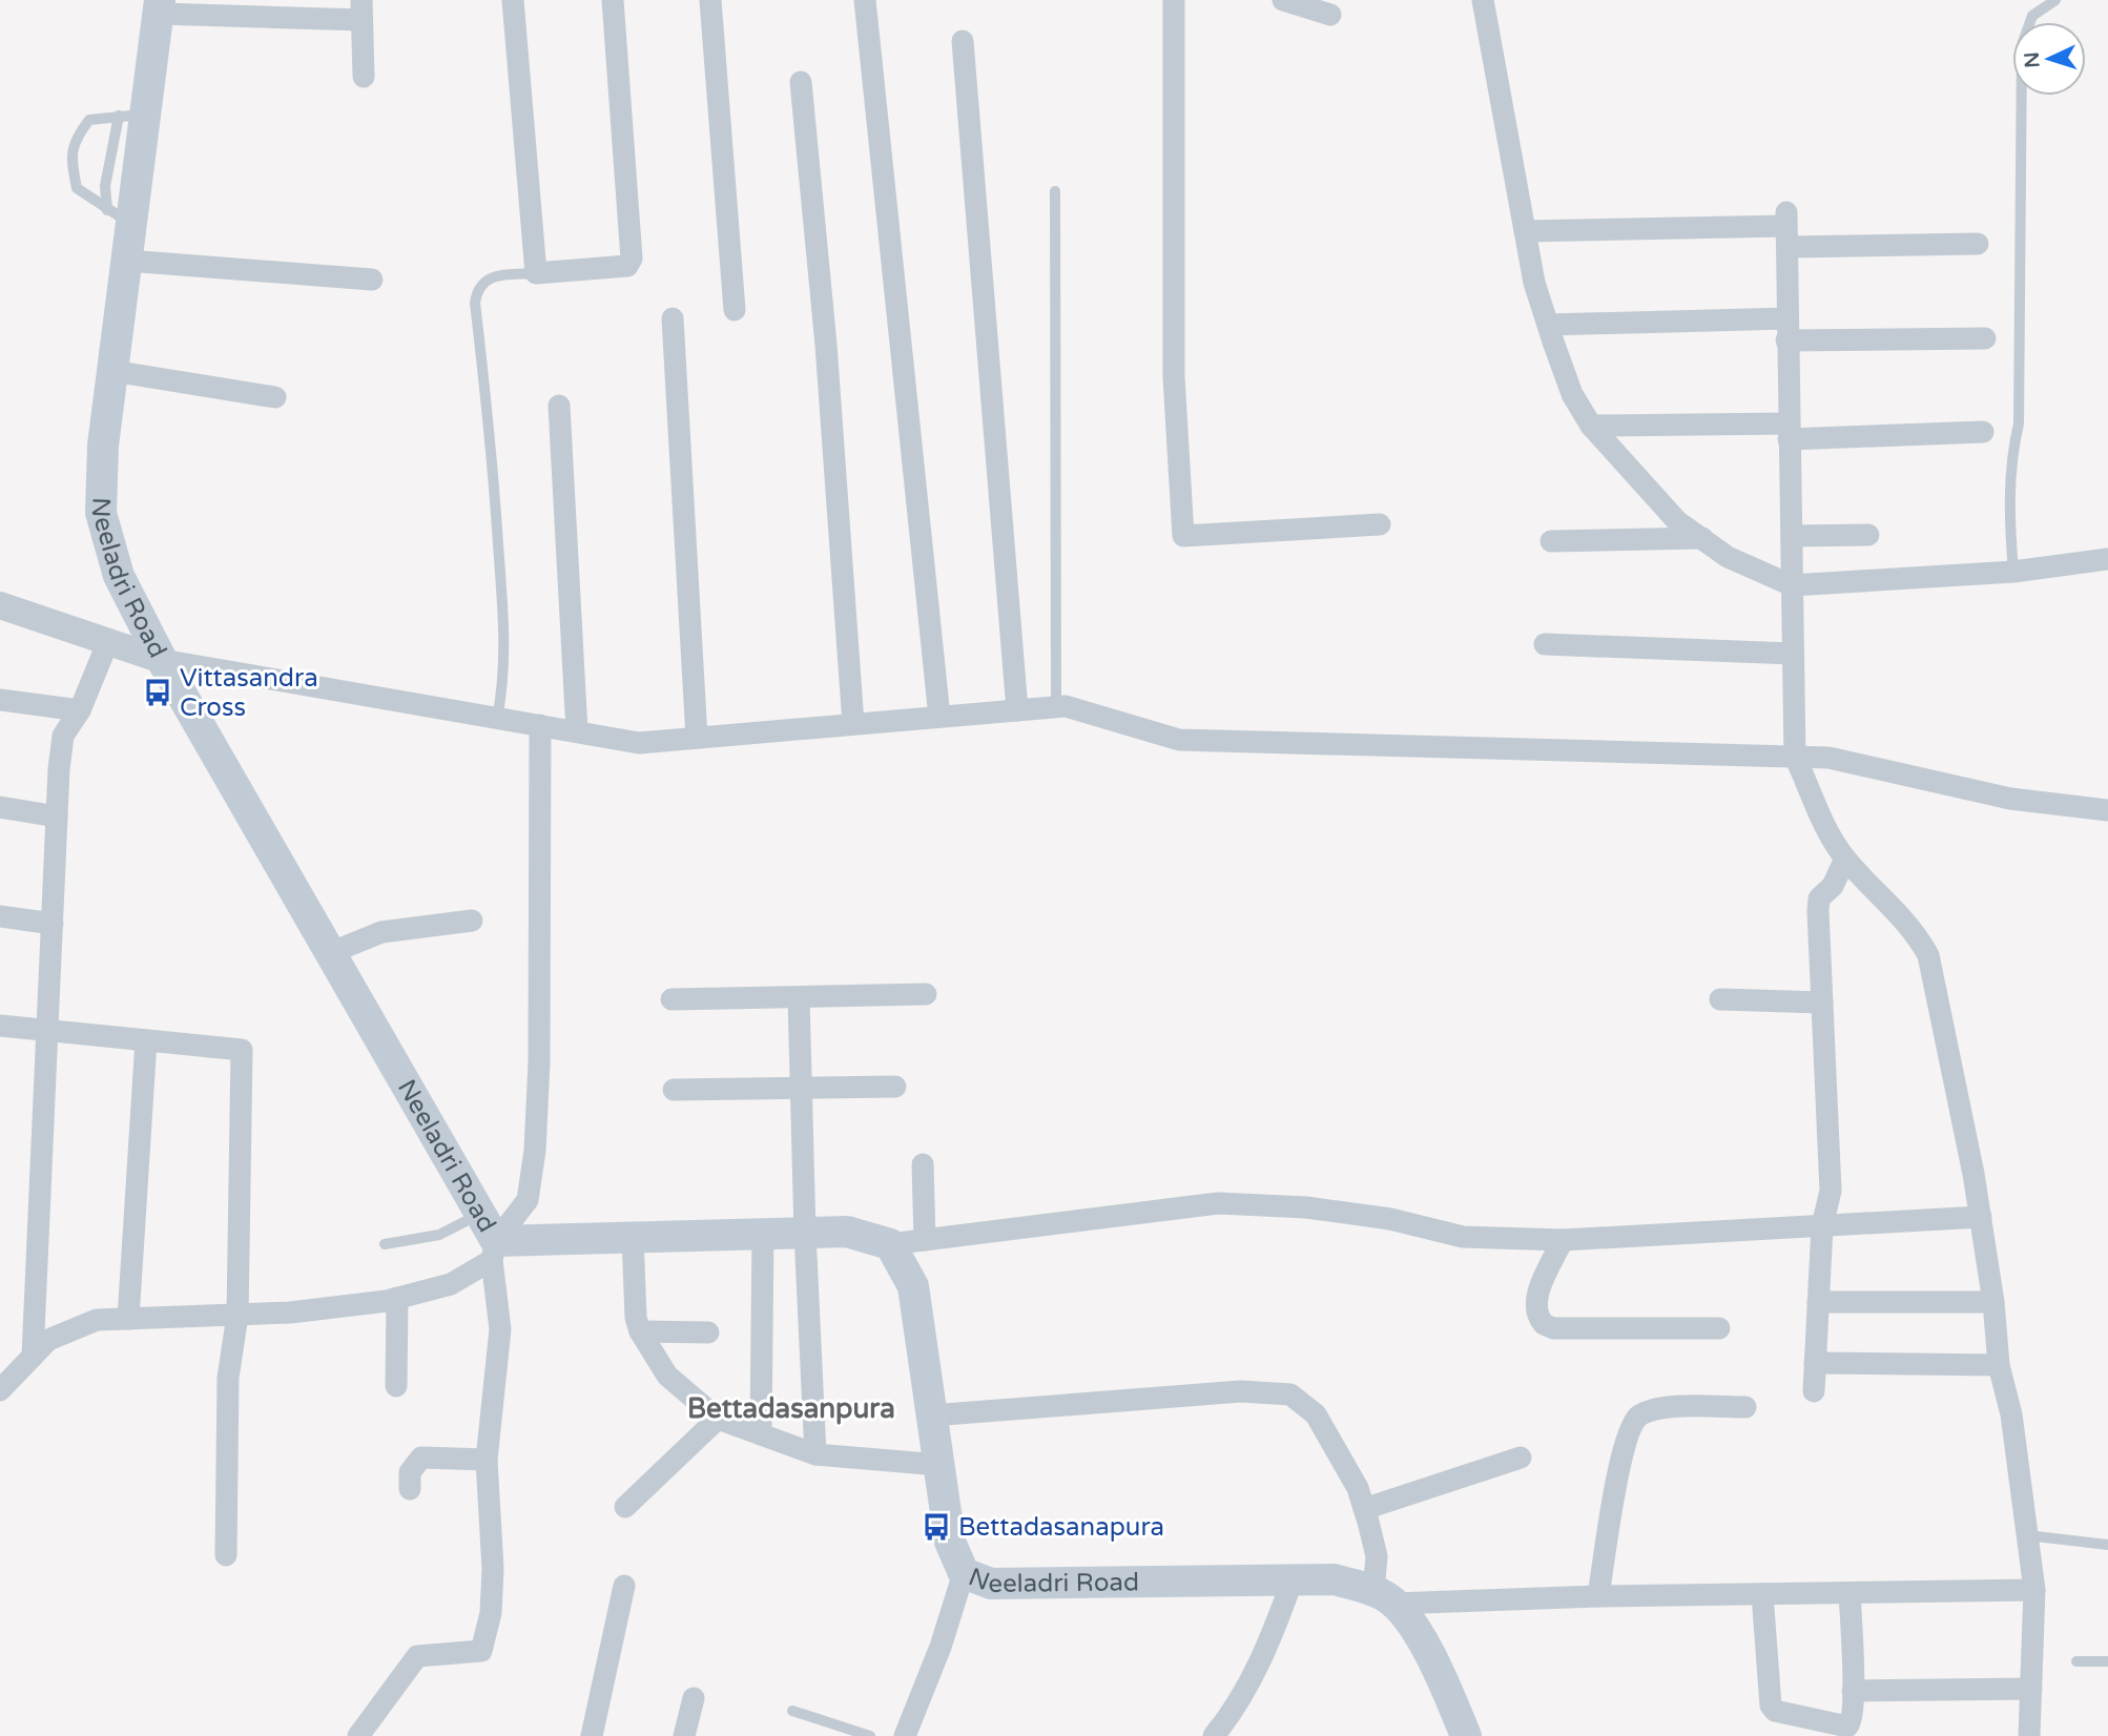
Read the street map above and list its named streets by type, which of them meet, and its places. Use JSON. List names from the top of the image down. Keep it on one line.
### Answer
{"streets":{"main road":["Neeladri Road"]},"districts":["Bettadasanpura"],"places":{"bus stop":["Vittasandra Cross","Bettadasanapura"]},"north":"left"}
